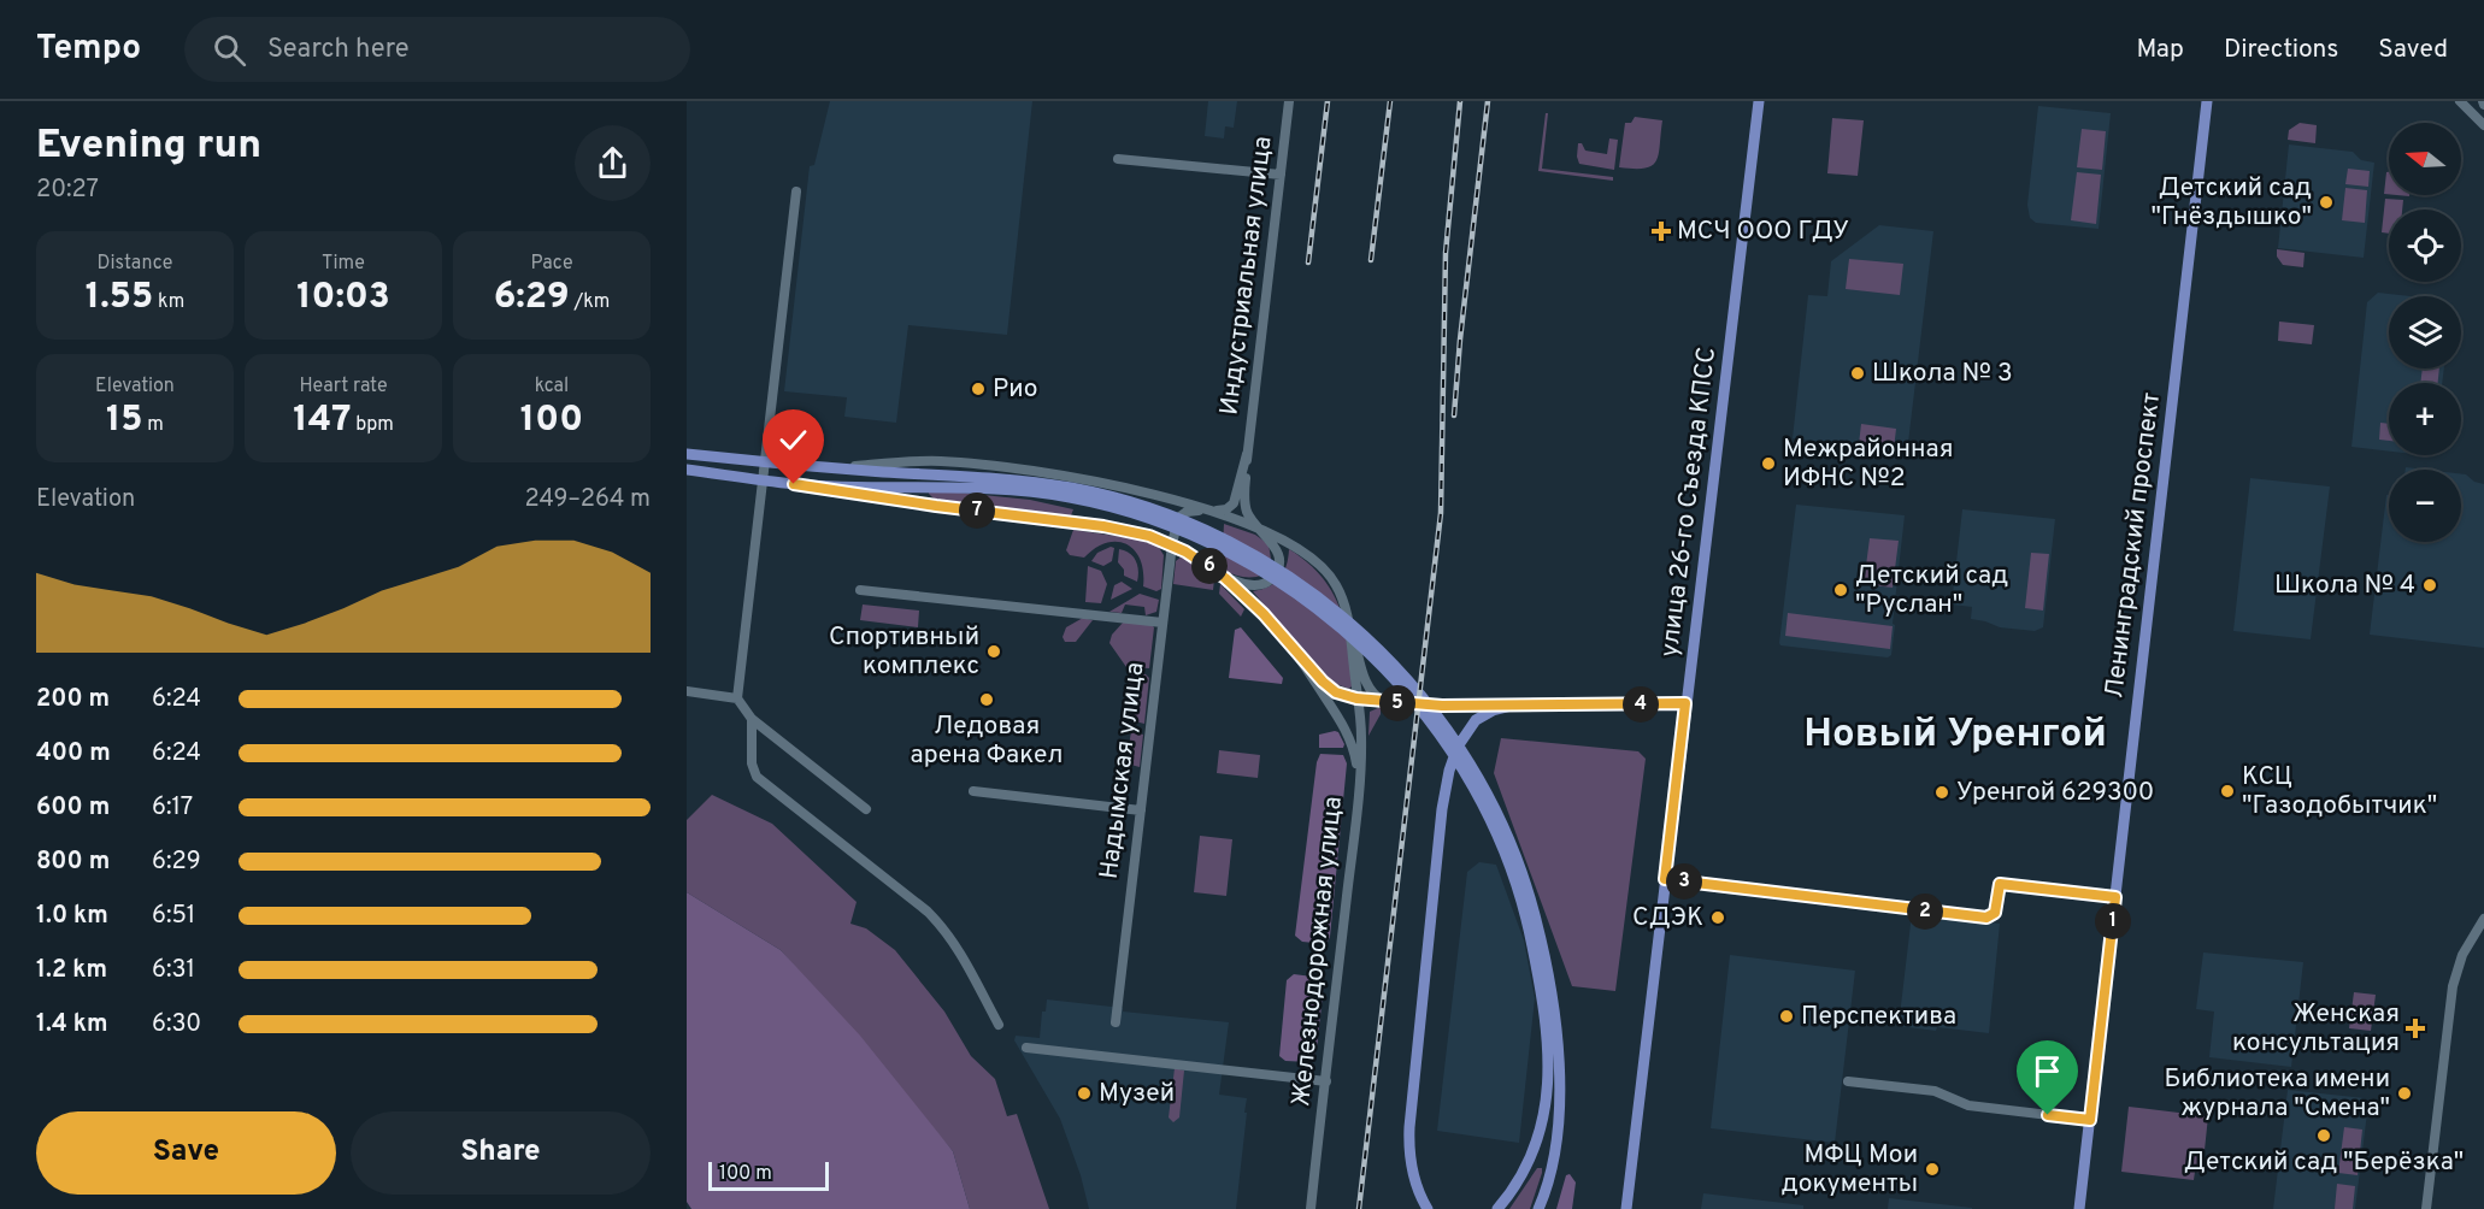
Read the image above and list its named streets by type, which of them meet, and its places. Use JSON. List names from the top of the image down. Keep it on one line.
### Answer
{"streets":{"main road":["улица 26-го Съезда КПСС","Ленинградский проспект"],"street":["Индустриальная улица","Надымская улица","Железнодорожная улица"]},"crossings":[["Индустриальная улица","Надымская улица"]],"districts":["Новый Уренгой"],"places":{"other":["Детский сад \"Гнёздышко\"","Школа № 3","Рио","Межрайонная ИФНС №2","Школа № 4","Детский сад \"Руслан\"","Спортивный комплекс","Ледовая арена Факел","КСЦ \"Газодобытчик\"","Уренгой 629300","СДЭК","Перспектива","Музей","Библиотека имени журнала \"Смена\"","Детский сад \"Берёзка\"","МФЦ Мои документы"],"health":["МСЧ ООО ГДУ","Женская консультация"]},"scale_bar":"100 m","north":"left","page":{"header":"Tempo","search":"Search here","nav":["Map","Directions","Saved"],"heading":["Evening run","20:27"],"map_buttons":["+","−"],"stats":[["Distance","1.55 km"],["Time","10:03"],["Pace","6:29 /km"],["Elevation","15 m"],["Heart rate","147 bpm"],["kcal","100"]],"chart":["Elevation","249–264 m"],"pins":["7","6","5","4","3","2","1"],"list":[{"name":"200 m","note":"6:24"},{"name":"400 m","note":"6:24"},{"name":"600 m","note":"6:17"},{"name":"800 m","note":"6:29"},{"name":"1.0 km","note":"6:51"},{"name":"1.2 km","note":"6:31"},{"name":"1.4 km","note":"6:30"}],"buttons":["Save","Share"],"scale":"100 m"}}
